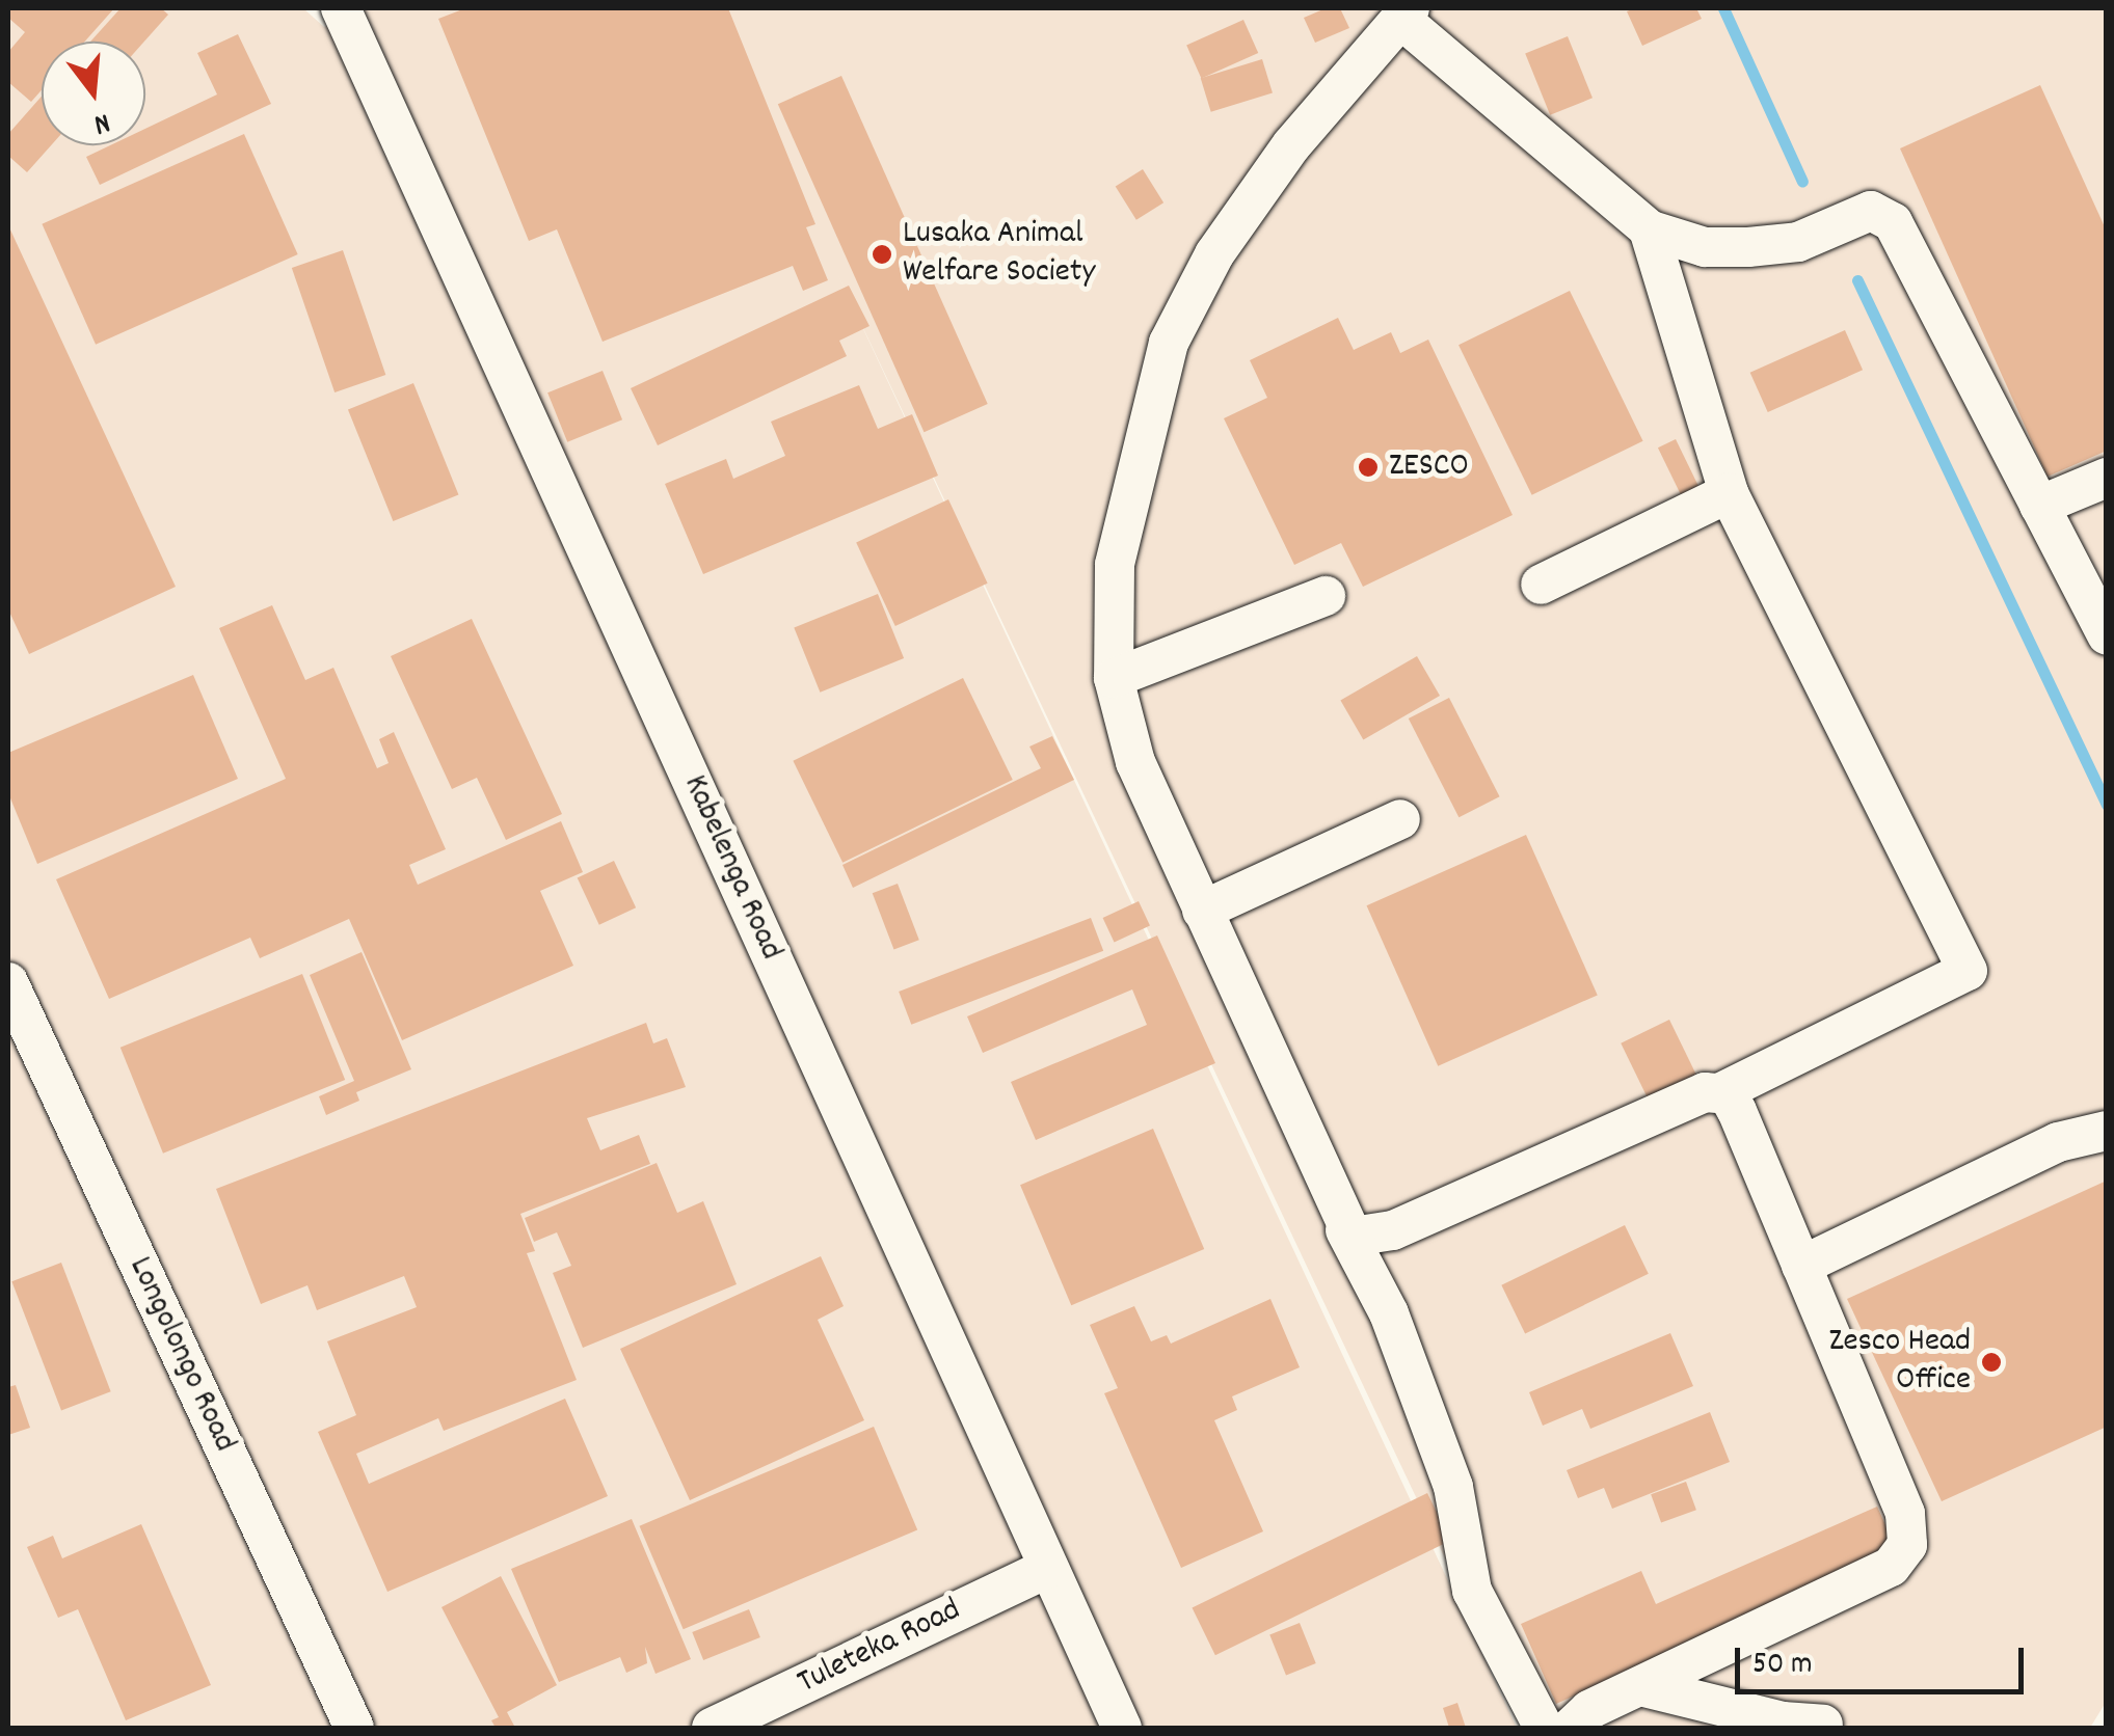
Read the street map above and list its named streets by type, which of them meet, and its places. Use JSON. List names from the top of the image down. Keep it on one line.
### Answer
{"streets":{"street":["Kabelenga Road","Longolongo Road","Tuleteka Road"]},"crossings":[["Kabelenga Road","Tuleteka Road"]],"places":["Lusaka Animal Welfare Society","ZESCO","Zesco Head Office"],"scale_bar":"50 m","north":"bottom"}
